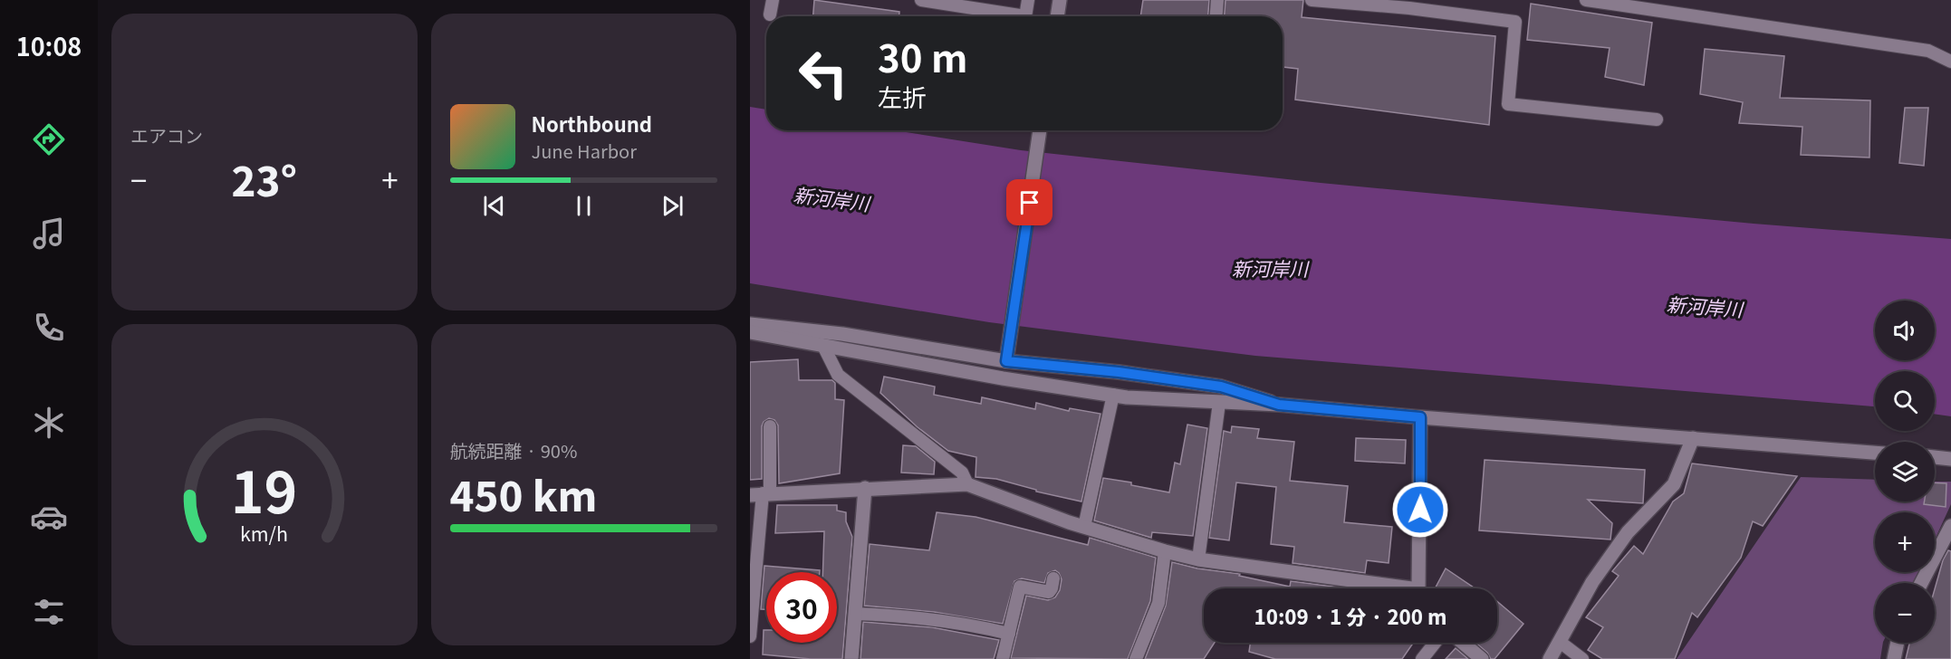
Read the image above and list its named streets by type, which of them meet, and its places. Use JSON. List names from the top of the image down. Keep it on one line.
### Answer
{"water":["新河岸川"],"page":{"tabs":"10:08","tile":["エアコン",["航続距離 · 90%","450 km"]],"turn":["30 m","左折"],"song":["Northbound","June Harbor"],"heat":["−","23°","+"],"map_buttons":["+","−"],"limit":"30","trip":"10:09 · 1 分 · 200 m","gauge":["19","km/h"]}}
